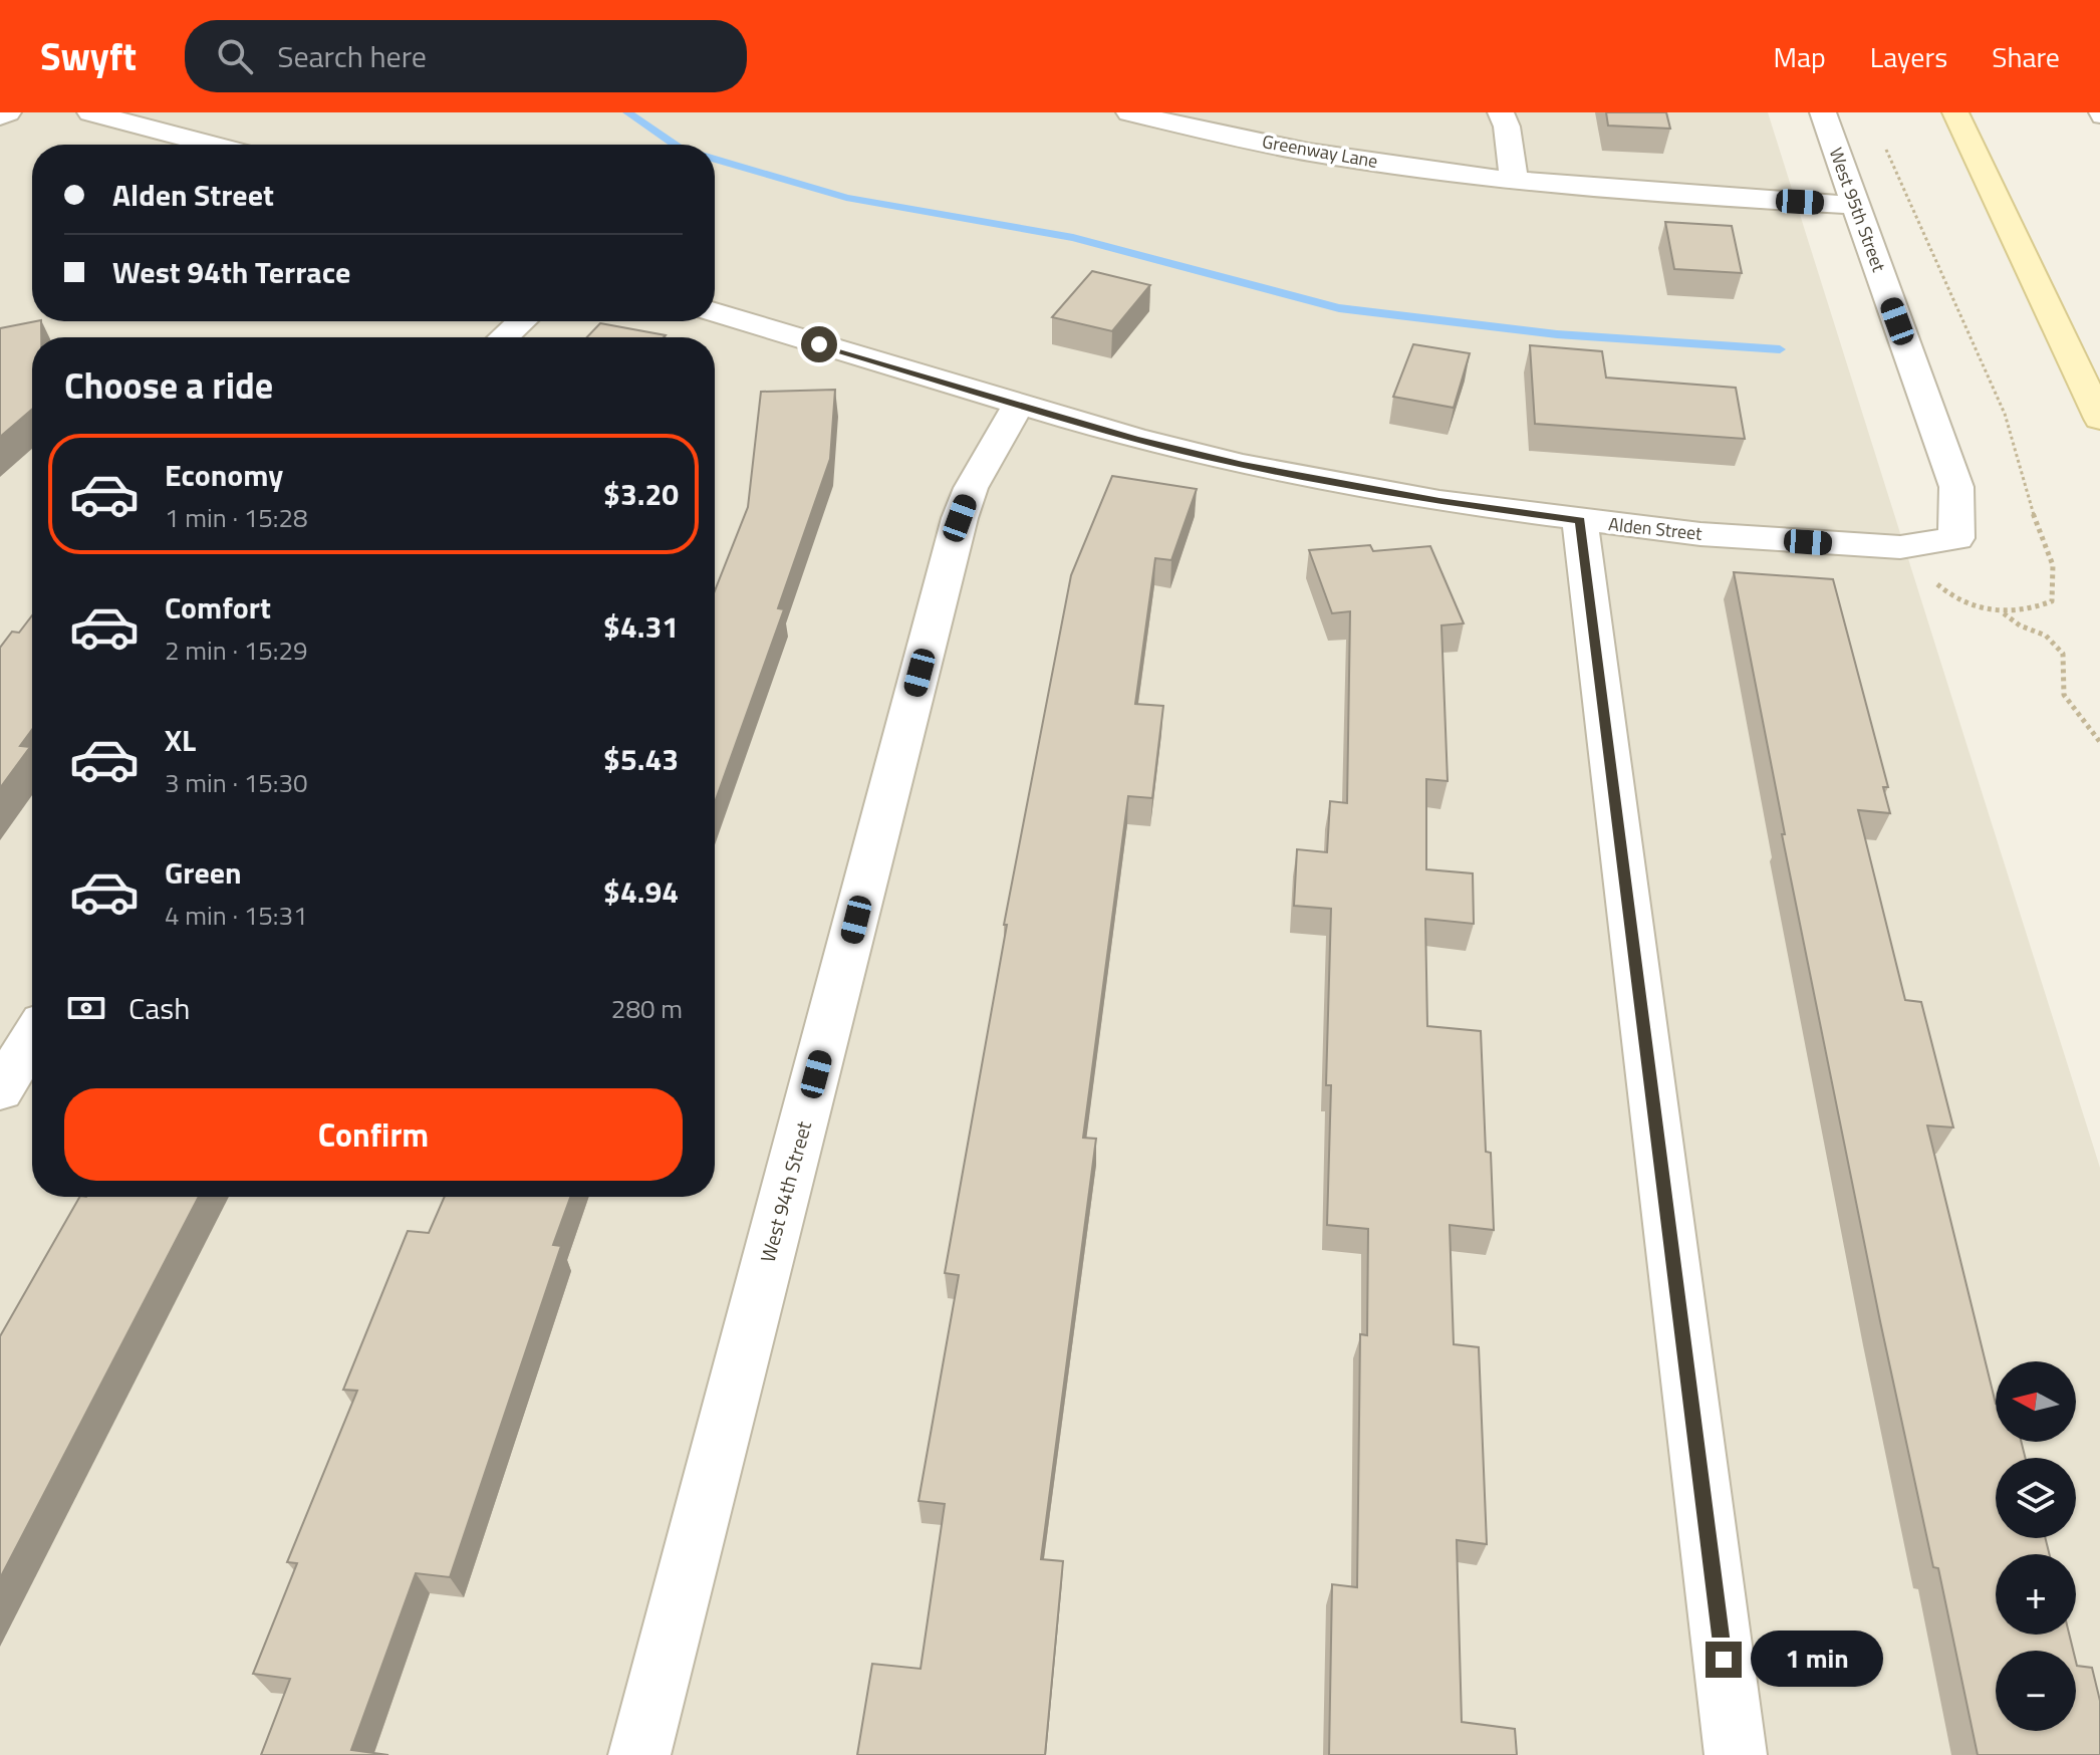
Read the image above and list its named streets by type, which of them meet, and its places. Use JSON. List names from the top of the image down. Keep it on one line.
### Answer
{"streets":{"street":["Greenway Lane","West 95th Street","Alden Street","West 94th Street"]},"crossings":[["Greenway Lane","West 95th Street"],["West 95th Street","Alden Street"],["Alden Street","West 94th Street"]],"north":"left","page":{"header":"Swyft","search":"Search here","nav":["Map","Layers","Share"],"banner":["Alden Street","West 94th Terrace"],"heading":"Choose a ride","list":[{"name":"Economy","note":"1 min · 15:28","value":"$3.20"},{"name":"Comfort","note":"2 min · 15:29","value":"$4.31"},{"name":"XL","note":"3 min · 15:30","value":"$5.43"},{"name":"Green","note":"4 min · 15:31","value":"$4.94"}],"pay":["Cash","280 m"],"buttons":"Confirm","map_buttons":["+","−"],"bubble":"1 min"}}
